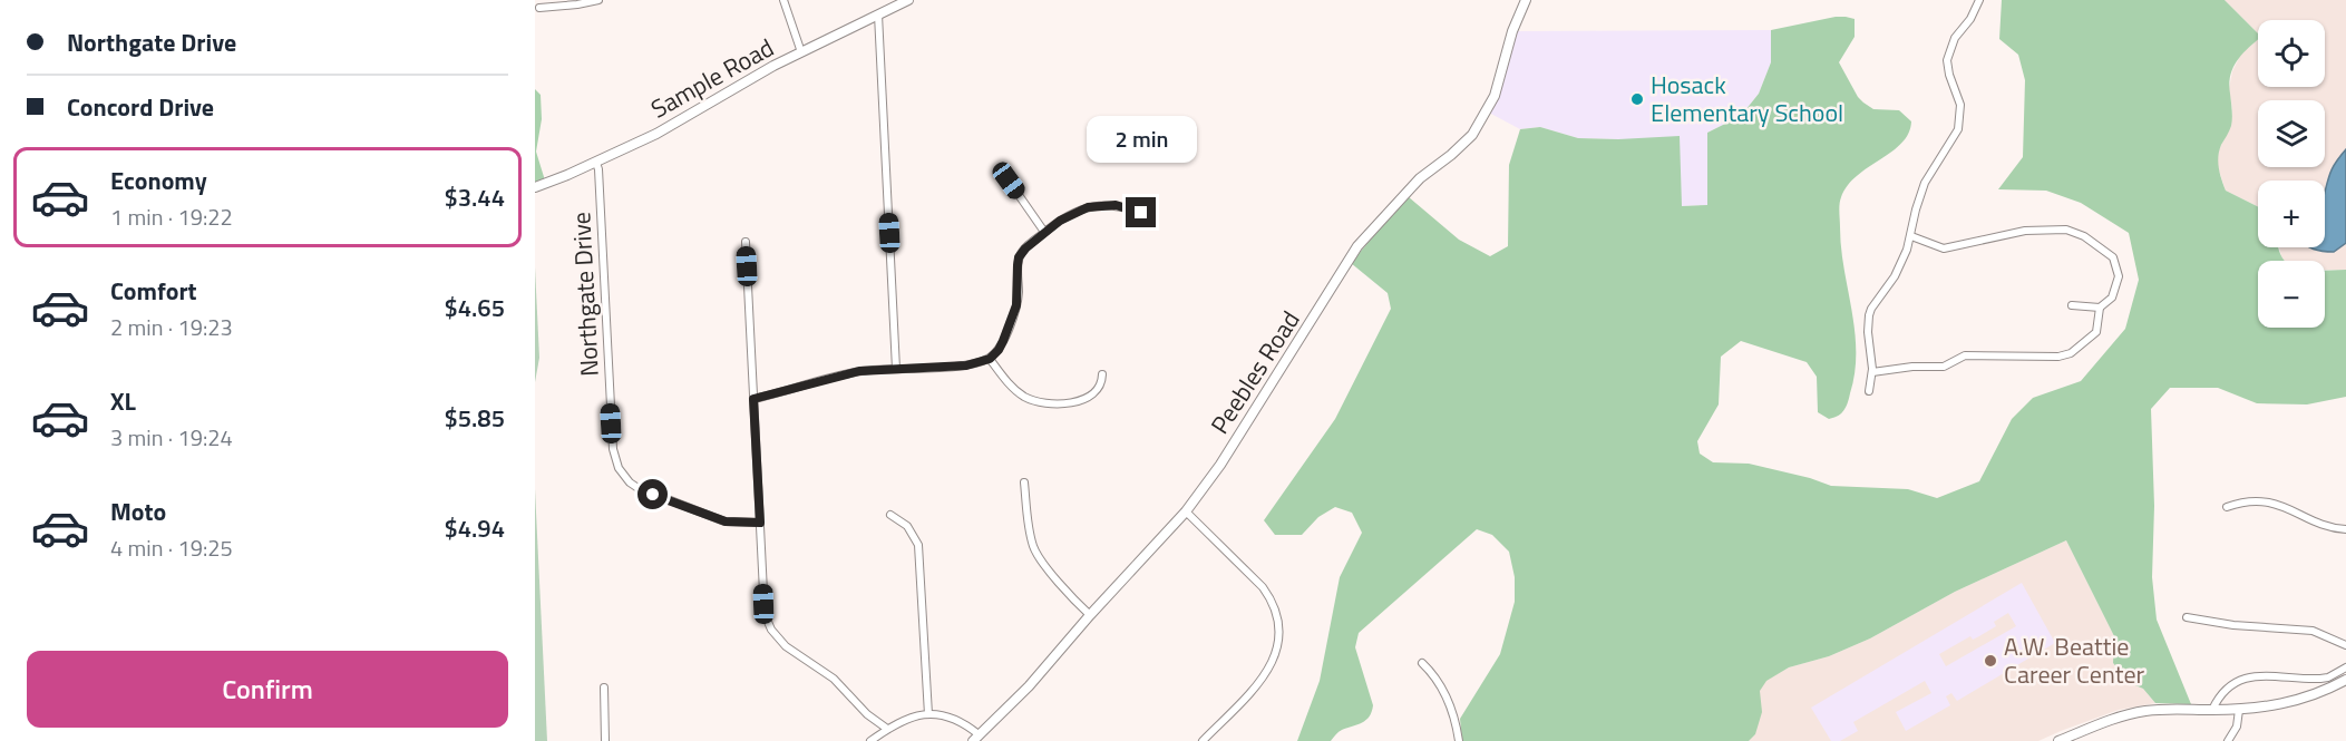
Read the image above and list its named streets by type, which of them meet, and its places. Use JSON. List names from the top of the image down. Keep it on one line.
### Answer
{"streets":{"street":["Sample Road","Northgate Drive","Peebles Road"]},"crossings":[["Sample Road","Northgate Drive"]],"places":["Hosack Elementary School","A.W. Beattie Career Center"],"page":{"banner":["Northgate Drive","Concord Drive"],"map_buttons":["+","−"],"bubble":"2 min","list":[{"name":"Economy","note":"1 min · 19:22","value":"$3.44"},{"name":"Comfort","note":"2 min · 19:23","value":"$4.65"},{"name":"XL","note":"3 min · 19:24","value":"$5.85"},{"name":"Moto","note":"4 min · 19:25","value":"$4.94"}],"buttons":"Confirm"}}
